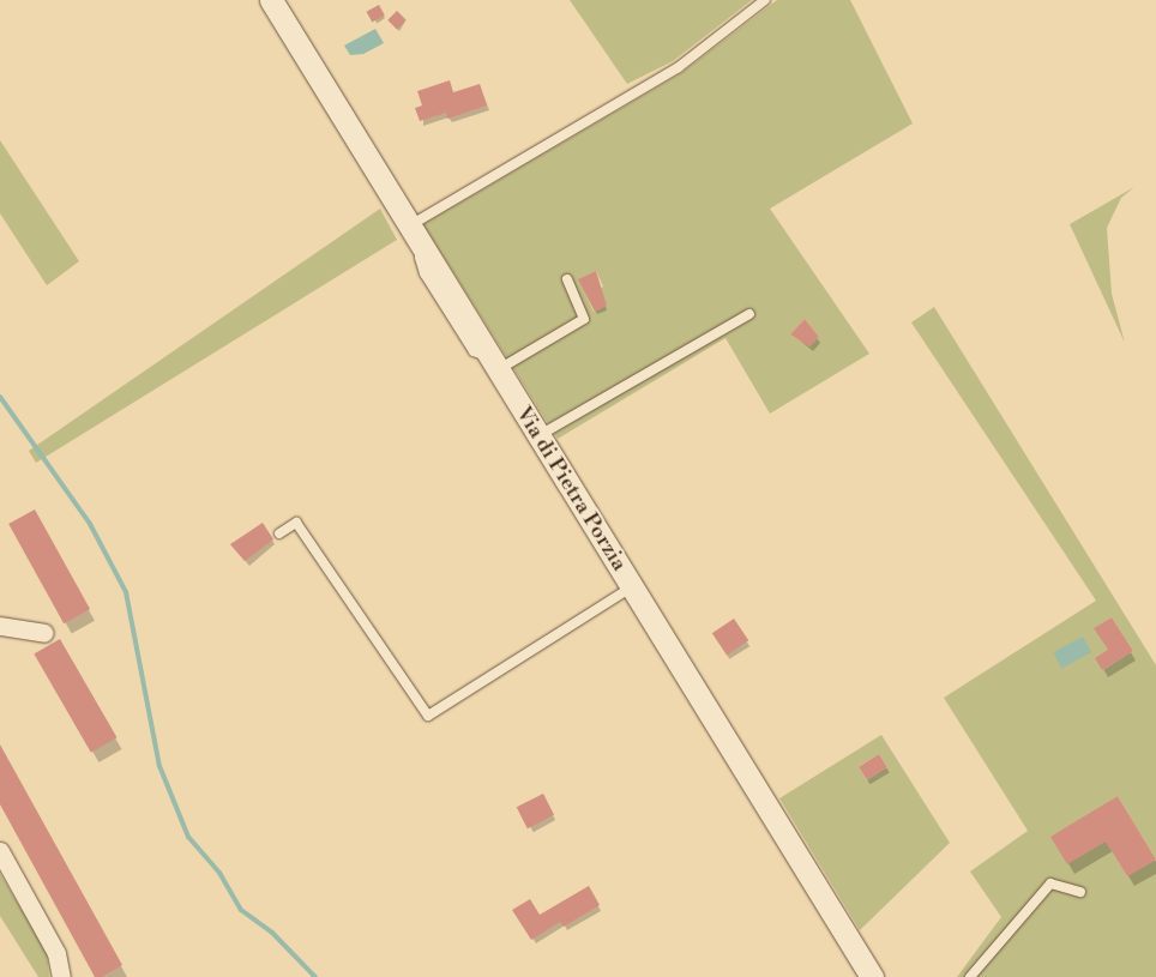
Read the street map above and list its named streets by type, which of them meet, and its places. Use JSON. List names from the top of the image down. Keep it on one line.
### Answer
{"streets":{"street":["Via di Pietra Porzia"]}}
